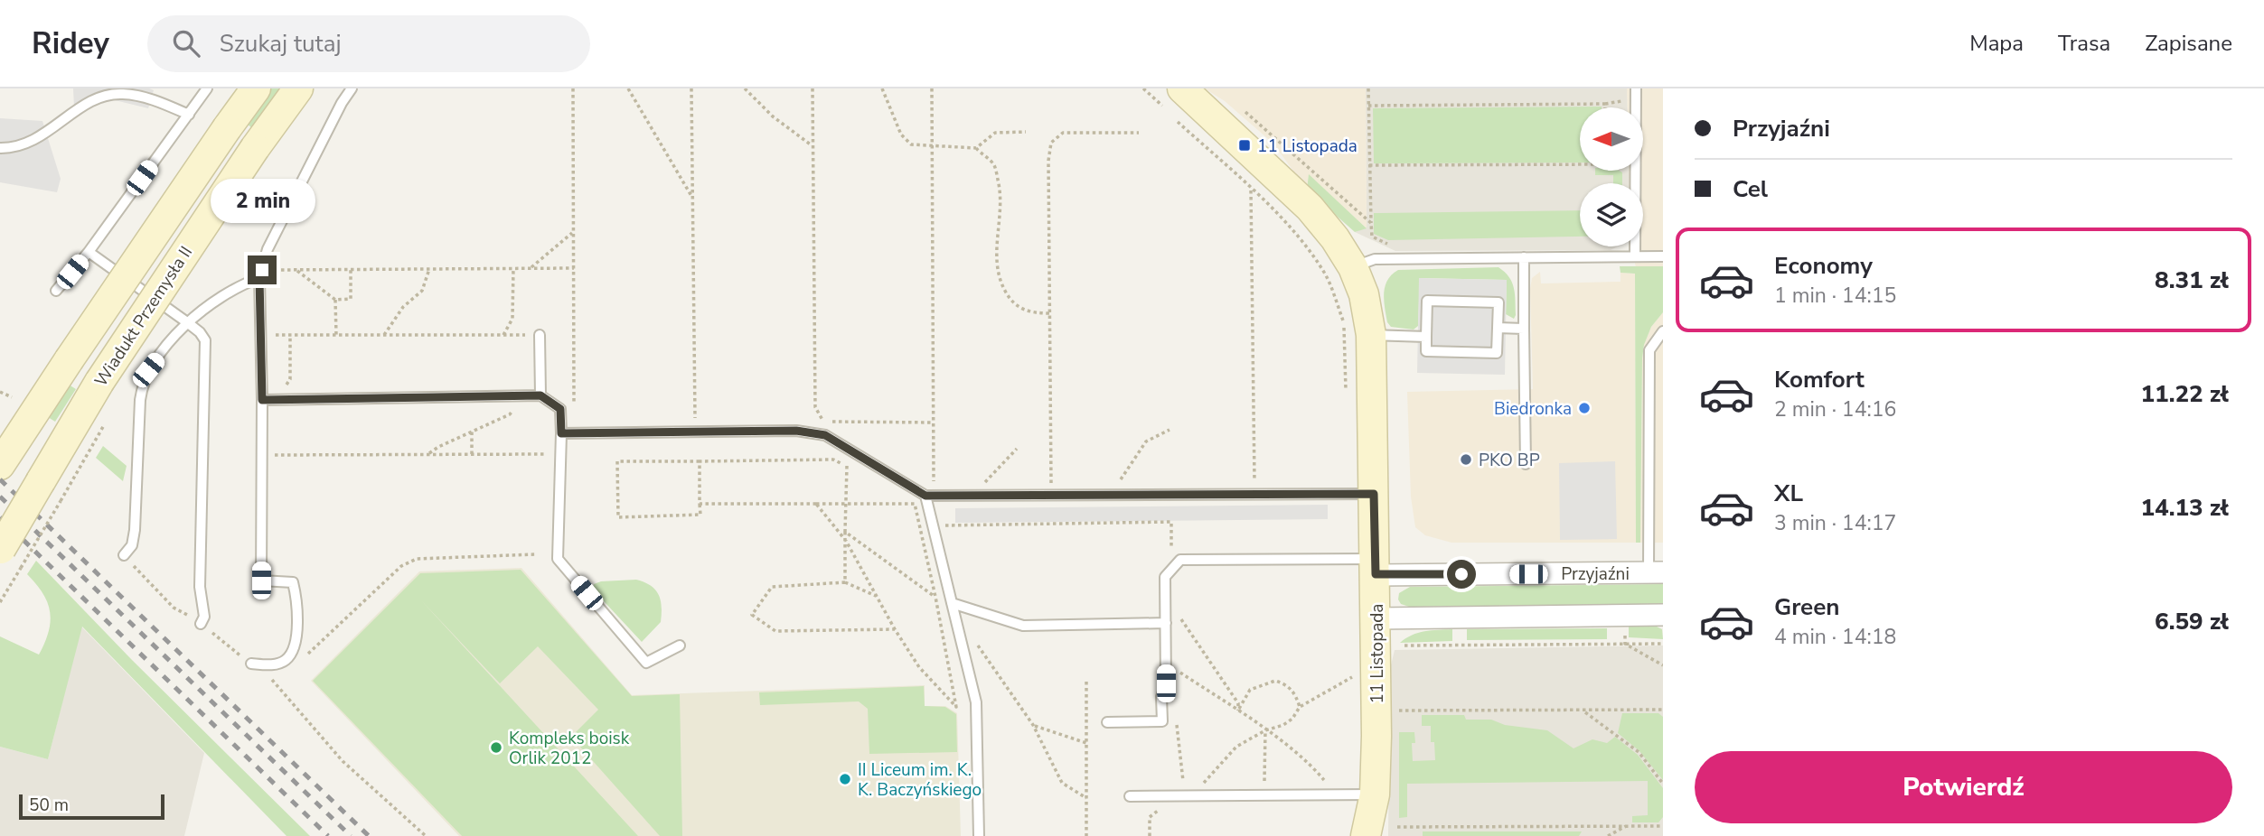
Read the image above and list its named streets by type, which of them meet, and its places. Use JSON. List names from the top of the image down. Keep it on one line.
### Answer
{"streets":{"main road":["Wiadukt Przemysła II","11 Listopada"],"street":["Przyjaźni"]},"crossings":[["Przyjaźni","11 Listopada"]],"places":{"transit":["11 Listopada"],"other":["Biedronka","PKO BP","Kompleks boisk Orlik 2012","II Liceum im. K. K. Baczyńskiego"]},"scale_bar":"50 m","north":"left","page":{"header":"Ridey","search":"Szukaj tutaj","nav":["Mapa","Trasa","Zapisane"],"banner":["Przyjaźni","Cel"],"bubble":"2 min","list":[{"name":"Economy","note":"1 min · 14:15","value":"8.31 zł"},{"name":"Komfort","note":"2 min · 14:16","value":"11.22 zł"},{"name":"XL","note":"3 min · 14:17","value":"14.13 zł"},{"name":"Green","note":"4 min · 14:18","value":"6.59 zł"}],"buttons":"Potwierdź","scale":"50 m"}}
